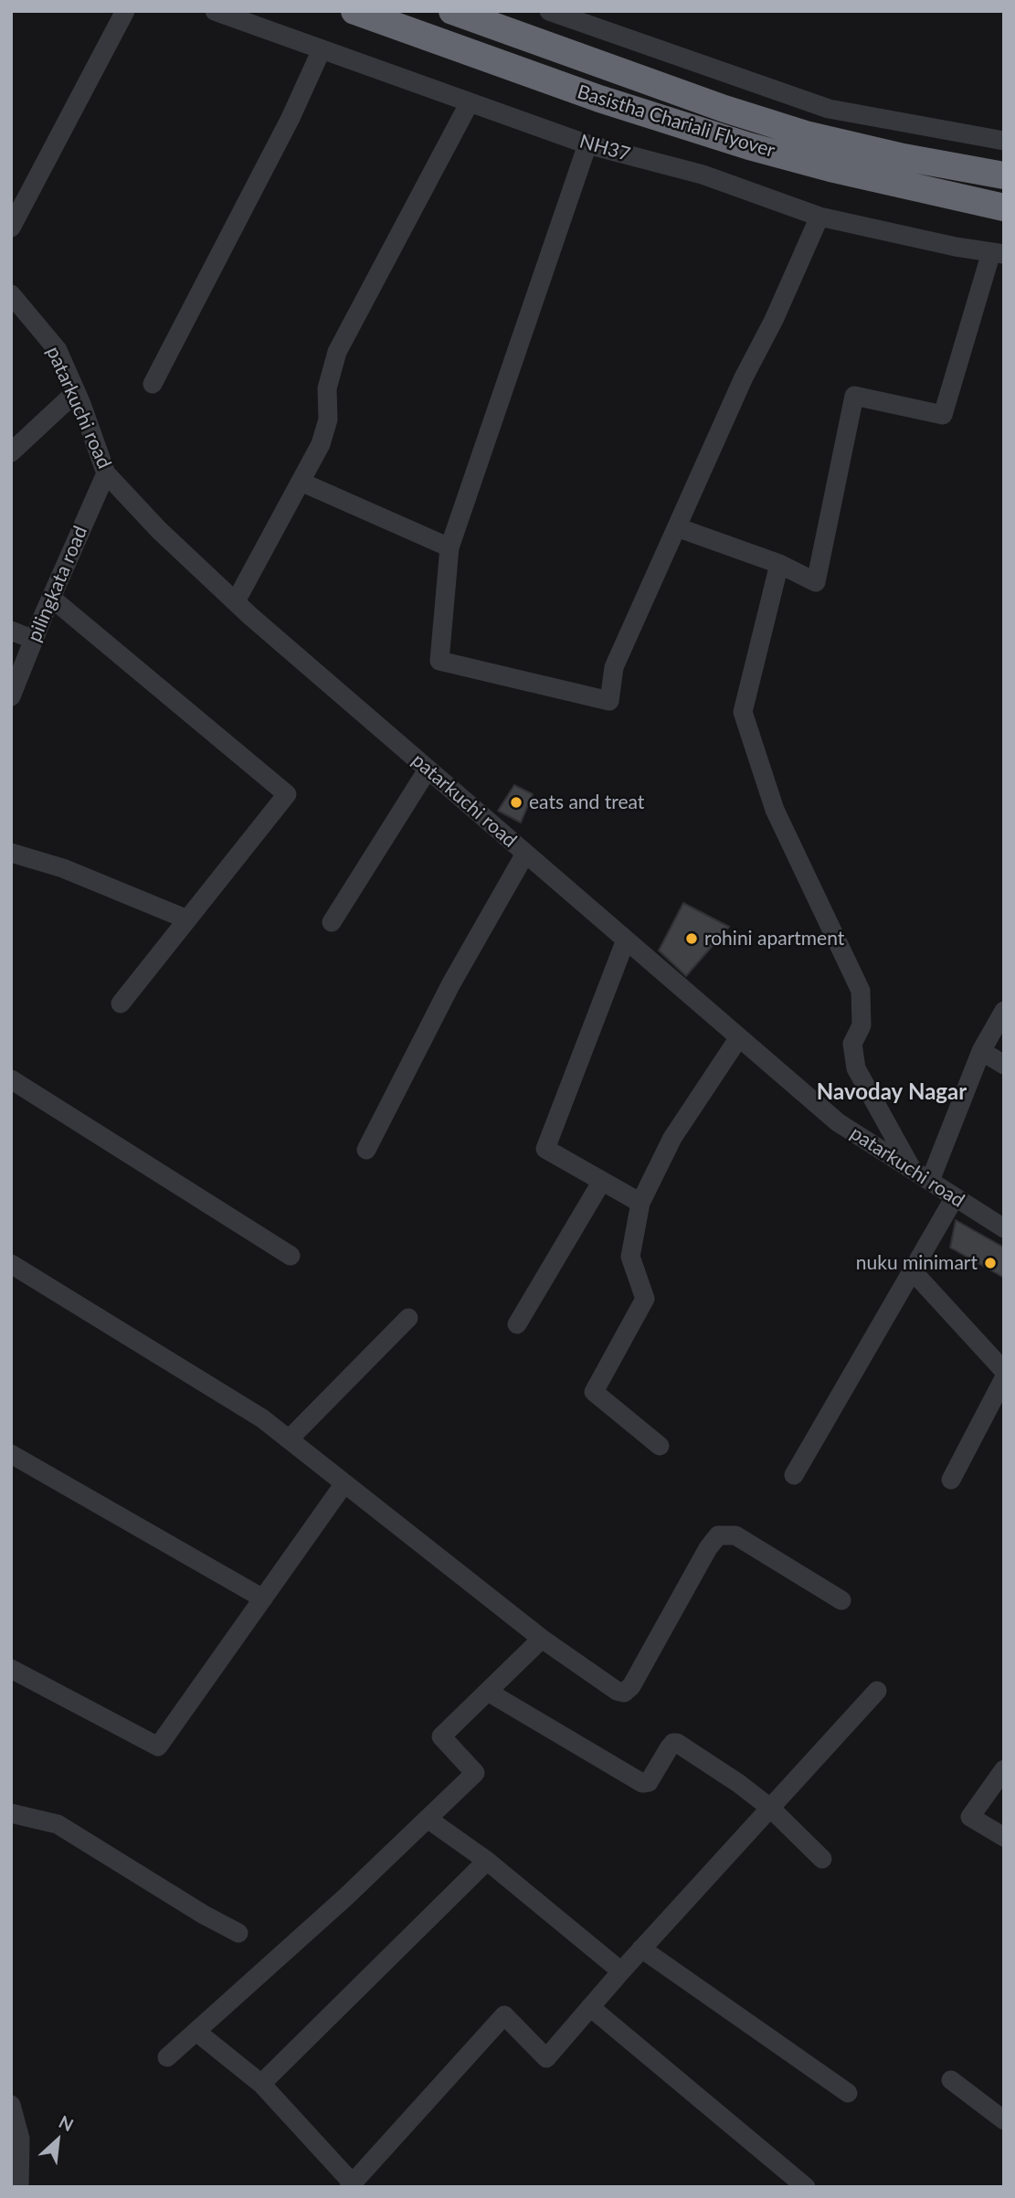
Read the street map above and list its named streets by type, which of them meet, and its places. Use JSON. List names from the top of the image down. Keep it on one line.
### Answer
{"streets":{"highway":["Basistha Chariali Flyover"],"street":["NH37","patarkuchi road","pilingkata road"]},"crossings":[["patarkuchi road","pilingkata road"]],"districts":["Navoday Nagar"],"places":["eats and treat","rohini apartment","nuku minimart"],"north":"top right"}
